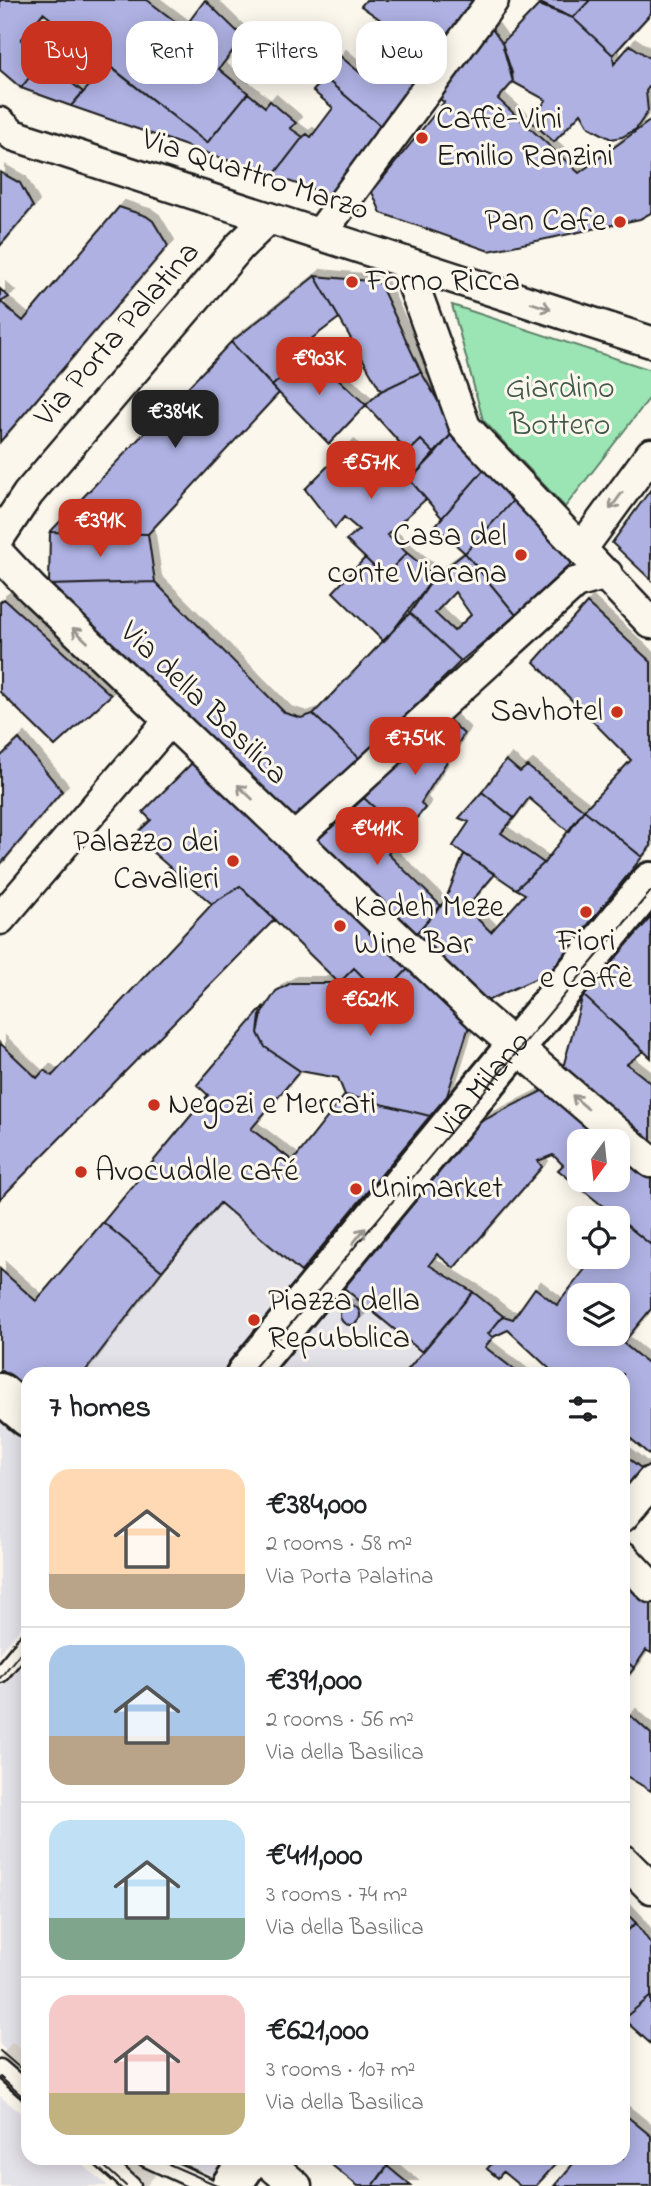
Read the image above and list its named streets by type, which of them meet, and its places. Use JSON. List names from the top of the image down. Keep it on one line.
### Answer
{"streets":{"street":["Via Quattro Marzo","Via Porta Palatina","Via della Basilica","Via Milano"]},"crossings":[["Via Quattro Marzo","Via Porta Palatina"],["Via della Basilica","Via Milano"]],"one_way":["Via Quattro Marzo","Via della Basilica","Via Milano"],"parks":["Giardino Bottero"],"places":["Caffè-Vini Emilio Ranzini","Pan Cafe","Forno Ricca","Casa del conte Viarana","Savhotel","Palazzo dei Cavalieri","Fiori e Caffè","Kadeh Meze Wine Bar","Negozi e Mercati","Avocuddle café","Unimarket","Piazza della Repubblica"],"north":"bottom","page":{"chip":["Buy","Rent","Filters","New"],"price":["€903K","€384K","€571K","€391K","€754K","€411K","€621K"],"heading":"7 homes","list":[{"name":"€384,000","note":"2 rooms · 58 m² · Via Porta Palatina"},{"name":"€391,000","note":"2 rooms · 56 m² · Via della Basilica"},{"name":"€411,000","note":"3 rooms · 74 m² · Via della Basilica"},{"name":"€621,000","note":"3 rooms · 107 m² · Via della Basilica"}]}}
